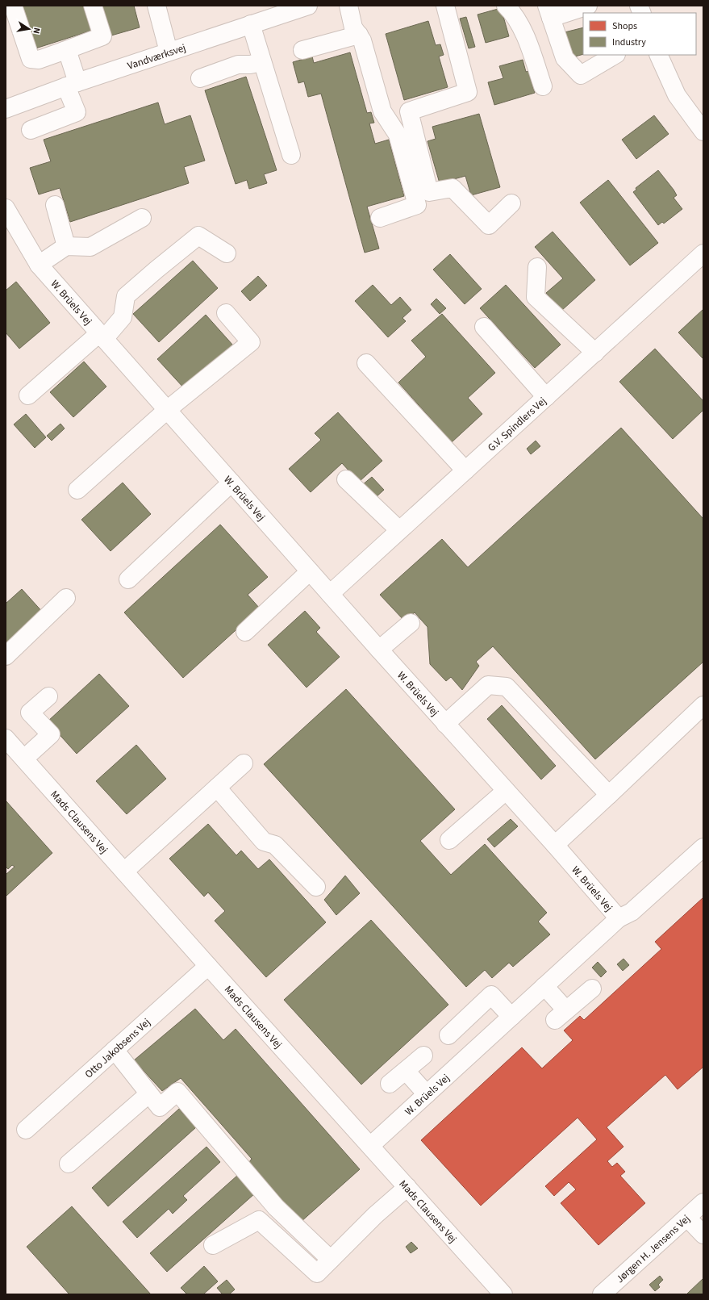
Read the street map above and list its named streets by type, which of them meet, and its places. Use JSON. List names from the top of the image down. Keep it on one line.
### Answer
{"streets":{"street":["Vandværksvej","W. Brüels Vej","G.V. Spindlers Vej","Mads Clausens Vej","Otto Jakobsens Vej","Jørgen H. Jensens Vej"]},"crossings":[["W. Brüels Vej","G.V. Spindlers Vej"],["W. Brüels Vej","Mads Clausens Vej"],["Mads Clausens Vej","Otto Jakobsens Vej"]],"legend":["Shops","Industry"],"north":"right"}
